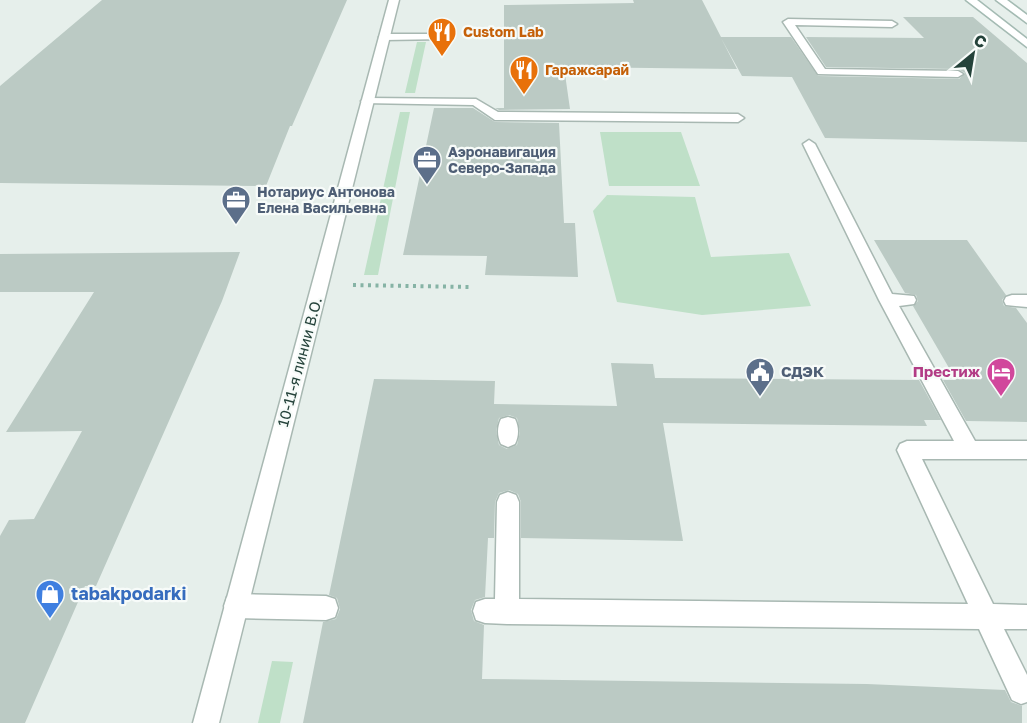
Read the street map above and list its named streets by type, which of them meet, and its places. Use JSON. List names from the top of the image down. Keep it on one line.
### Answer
{"streets":{"street":["10-11-я линии В.О."]},"places":{"restaurant":["Custom Lab","Гаражсарай"],"office":["Аэронавигация Северо-Запада","Нотариус Антонова Елена Васильевна"],"public building":["СДЭК"],"hotel":["Престиж"],"shop":["tabakpodarki"]},"north":"top right"}
